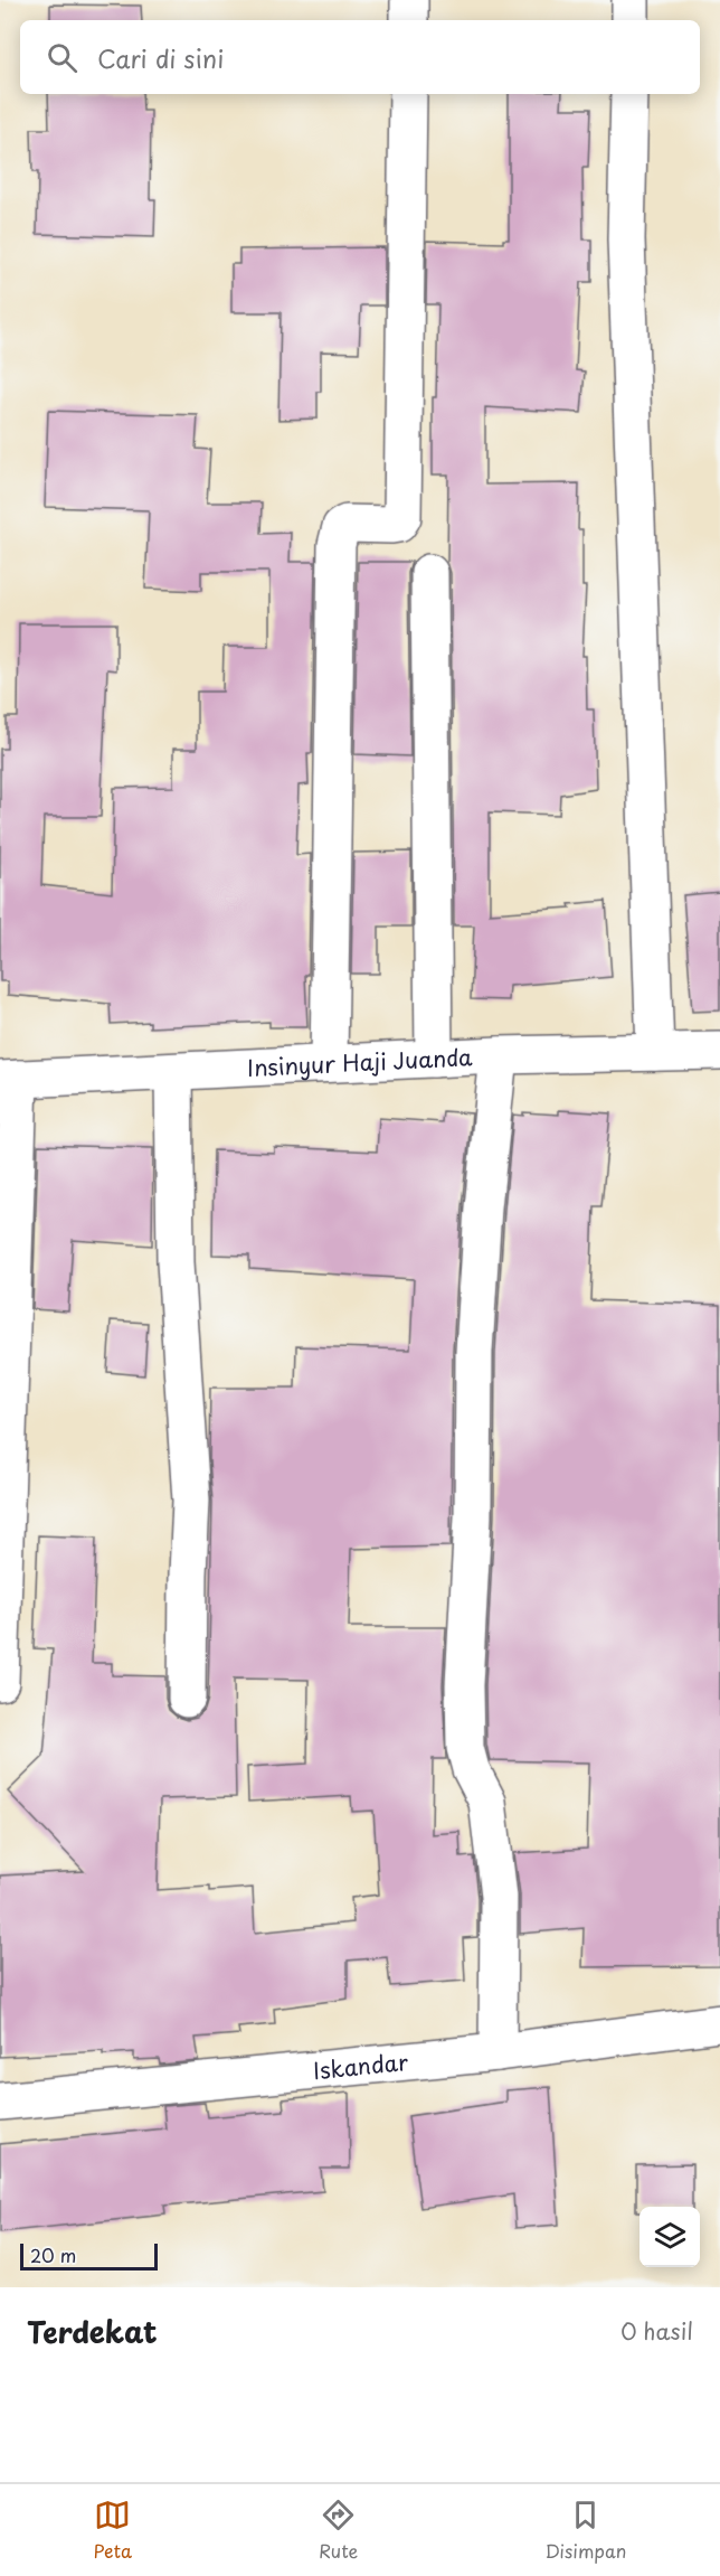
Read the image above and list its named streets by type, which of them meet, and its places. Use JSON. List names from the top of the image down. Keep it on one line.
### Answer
{"streets":{"street":["Insinyur Haji Juanda","Iskandar"]},"scale_bar":"20 m","page":{"search":"Cari di sini","scale":"20 m","heading":["Terdekat","0 hasil"],"nav":["Peta","Rute","Disimpan"]}}
